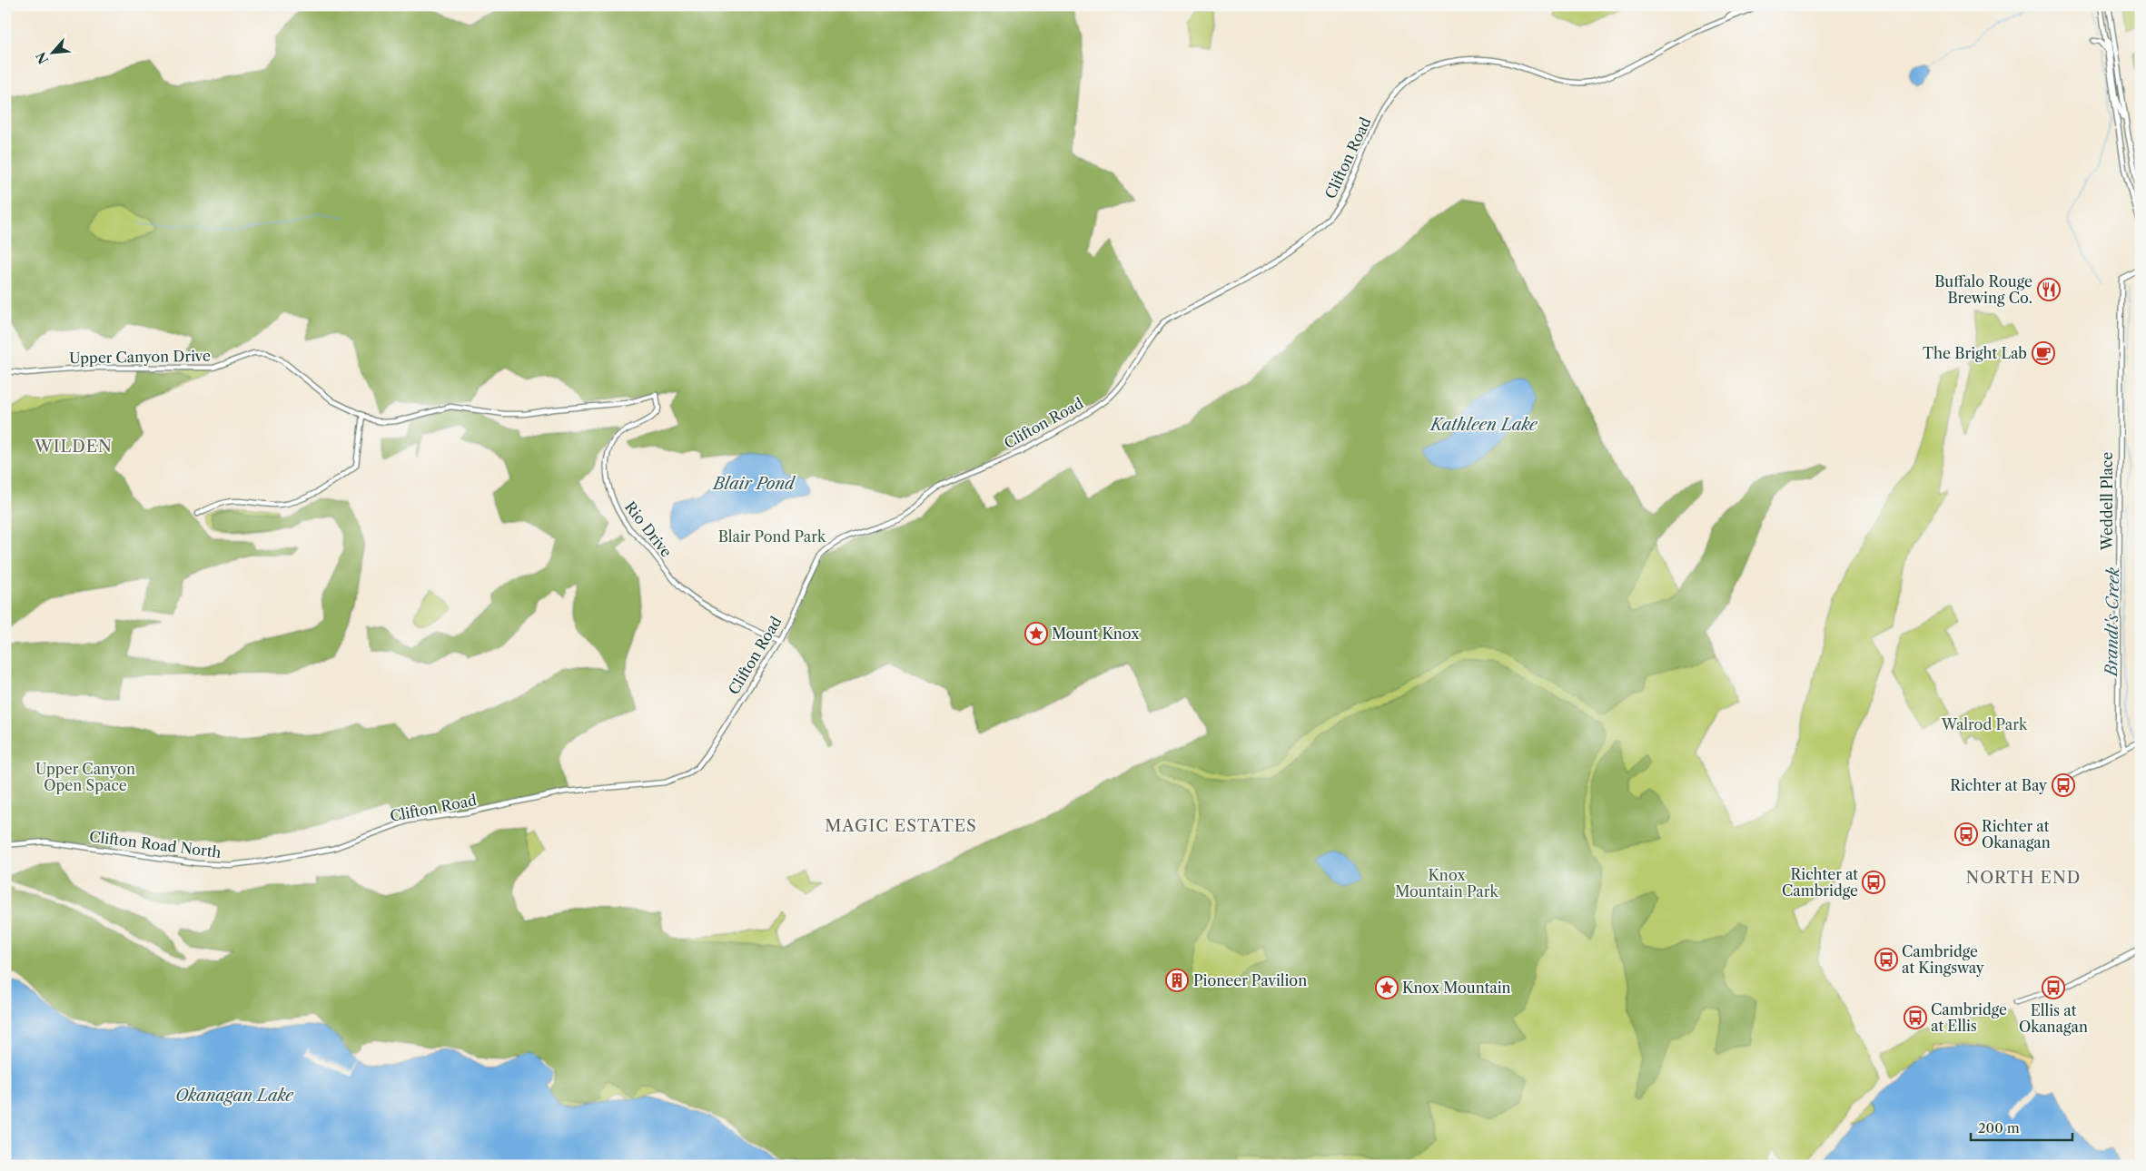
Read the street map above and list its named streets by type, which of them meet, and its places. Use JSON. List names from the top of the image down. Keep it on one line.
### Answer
{"streets":{"street":["Clifton Road","Upper Canyon Drive","Weddell Place","Rio Drive","Clifton Road North"]},"crossings":[["Clifton Road","Rio Drive"],["Clifton Road","Clifton Road North"],["Upper Canyon Drive","Rio Drive"]],"districts":["WILDEN","MAGIC ESTATES","NORTH END"],"water":["Kathleen Lake","Blair Pond","Brandt's Creek","Okanagan Lake"],"parks":["Blair Pond Park","Walrod Park","Upper Canyon Open Space","Knox Mountain Park"],"places":{"restaurant":["Buffalo Rouge Brewing Co."],"cafe":["The Bright Lab"],"place":["Mount Knox","Knox Mountain"],"bus stop":["Richter at Bay","Richter at Okanagan","Richter at Cambridge","Cambridge at Kingsway","Ellis at Okanagan","Cambridge at Ellis"],"building":["Pioneer Pavilion"]},"scale_bar":"200 m","north":"bottom left"}
